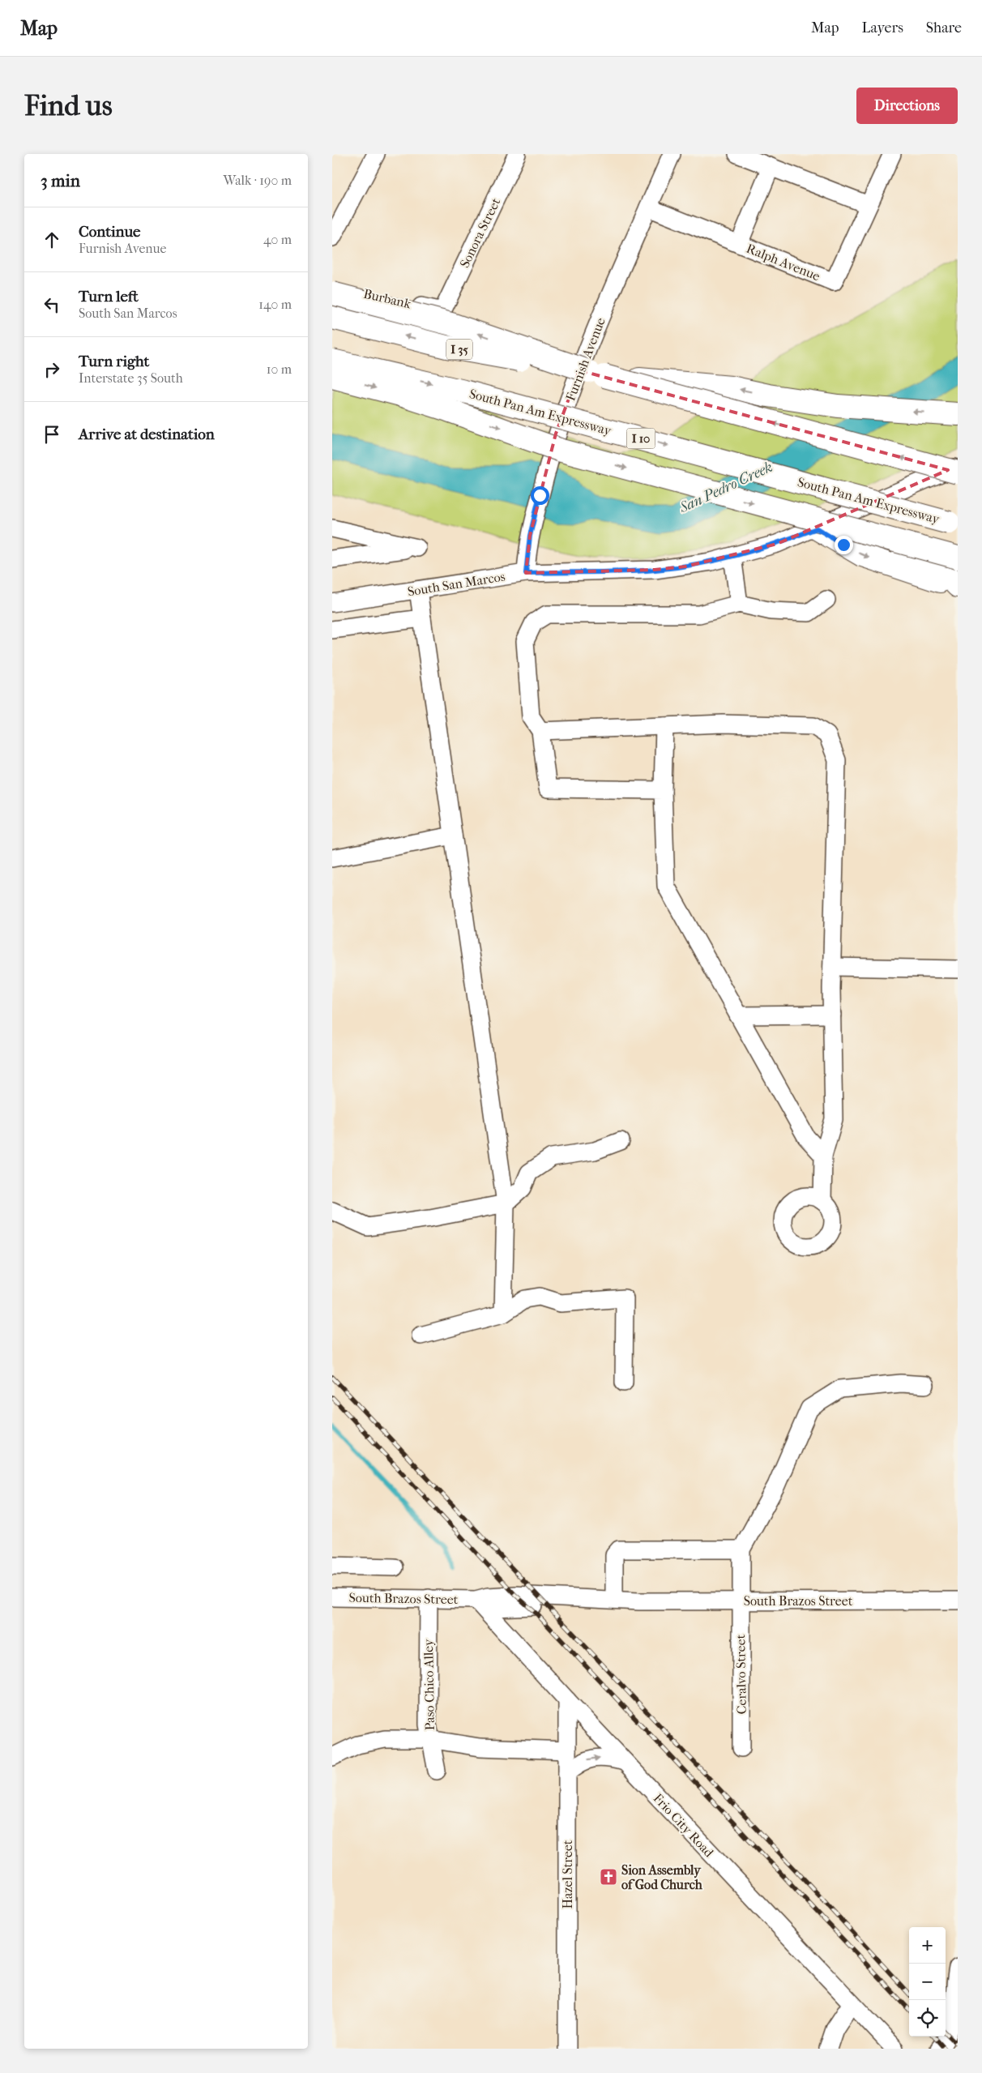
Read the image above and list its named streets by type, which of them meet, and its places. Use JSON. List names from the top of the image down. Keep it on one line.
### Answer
{"streets":{"main road":["I 35","South Pan Am Expressway","I 10"],"street":["Sonora Street","Ralph Avenue","Burbank","Furnish Avenue","South San Marcos","South Brazos Street","Ceralvo Street","Paso Chico Alley","Frio City Road","Hazel Street"]},"crossings":[["Sonora Street","Burbank"],["Ralph Avenue","Furnish Avenue"],["Furnish Avenue","South San Marcos"],["South Brazos Street","Ceralvo Street"],["South Brazos Street","Paso Chico Alley"],["South Brazos Street","Frio City Road"],["Frio City Road","Hazel Street"]],"water":["San Pedro Creek"],"places":{"church":["Sion Assembly of God Church"]},"page":{"header":"Map","nav":["Map","Layers","Share"],"buttons":"Directions","title":"Find us","heading":["3 min","Walk · 190 m"],"list":[["Continue","Furnish Avenue","40 m"],["Turn left","South San Marcos","140 m"],["Turn right","Interstate 35 South","10 m"],"Arrive at destination"],"map_buttons":["+","−"]}}
